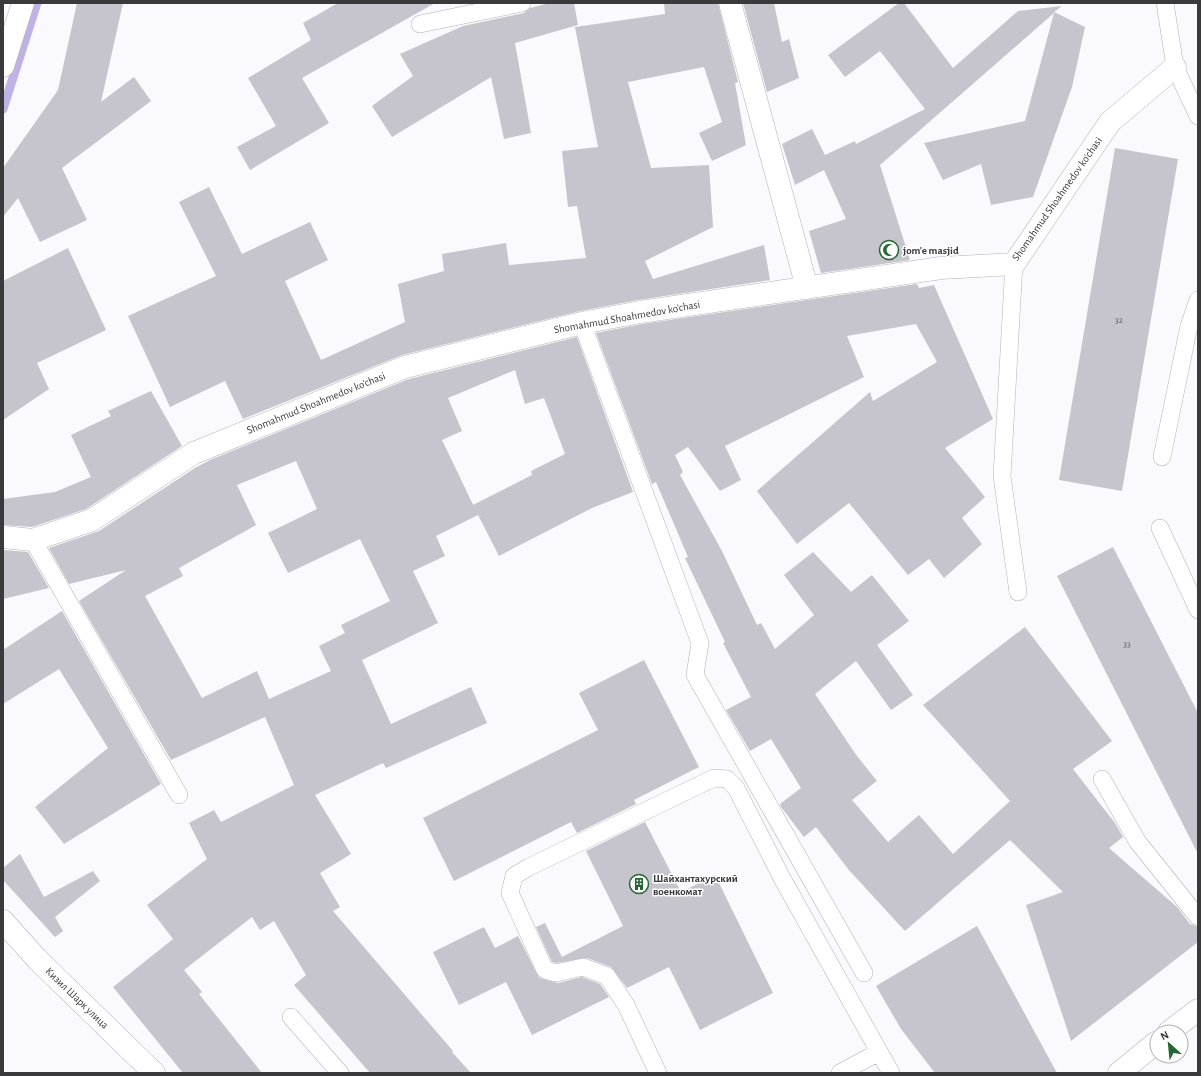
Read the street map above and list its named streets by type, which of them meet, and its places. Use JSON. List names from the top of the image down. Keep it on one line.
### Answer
{"streets":{"street":["Shomahmud Shoahmedov ko'chasi","Кизил Шарк улица"]},"places":{"mosque":["jom'e masjid"],"building":["Шайхантахурский военкомат"]},"house_numbers":["32","33"],"north":"top left"}
